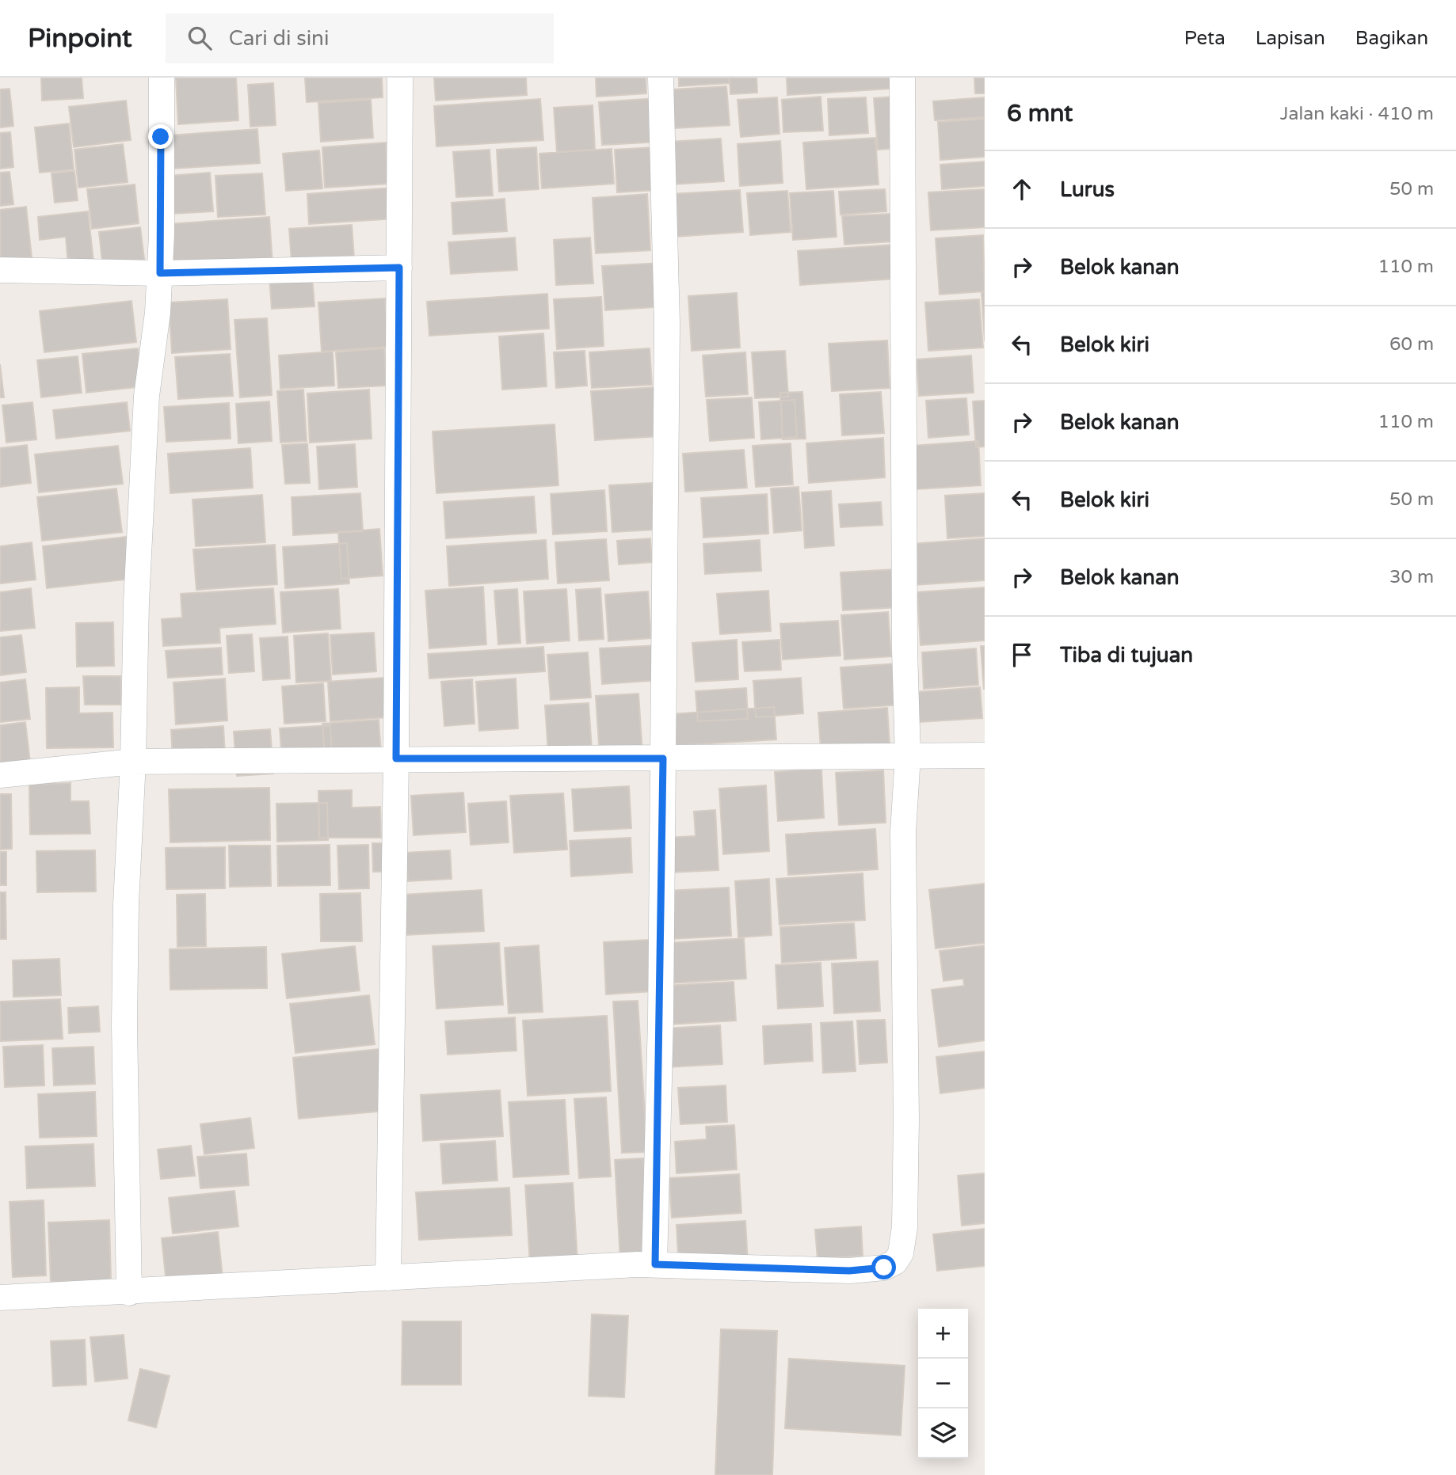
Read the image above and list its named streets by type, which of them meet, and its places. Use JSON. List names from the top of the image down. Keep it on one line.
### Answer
{"page":{"header":"Pinpoint","search":"Cari di sini","nav":["Peta","Lapisan","Bagikan"],"heading":["6 mnt","Jalan kaki · 410 m"],"list":[["Lurus","50 m"],["Belok kanan","110 m"],["Belok kiri","60 m"],["Belok kanan","110 m"],["Belok kiri","50 m"],["Belok kanan","30 m"],"Tiba di tujuan"],"map_buttons":["+","−"]}}
